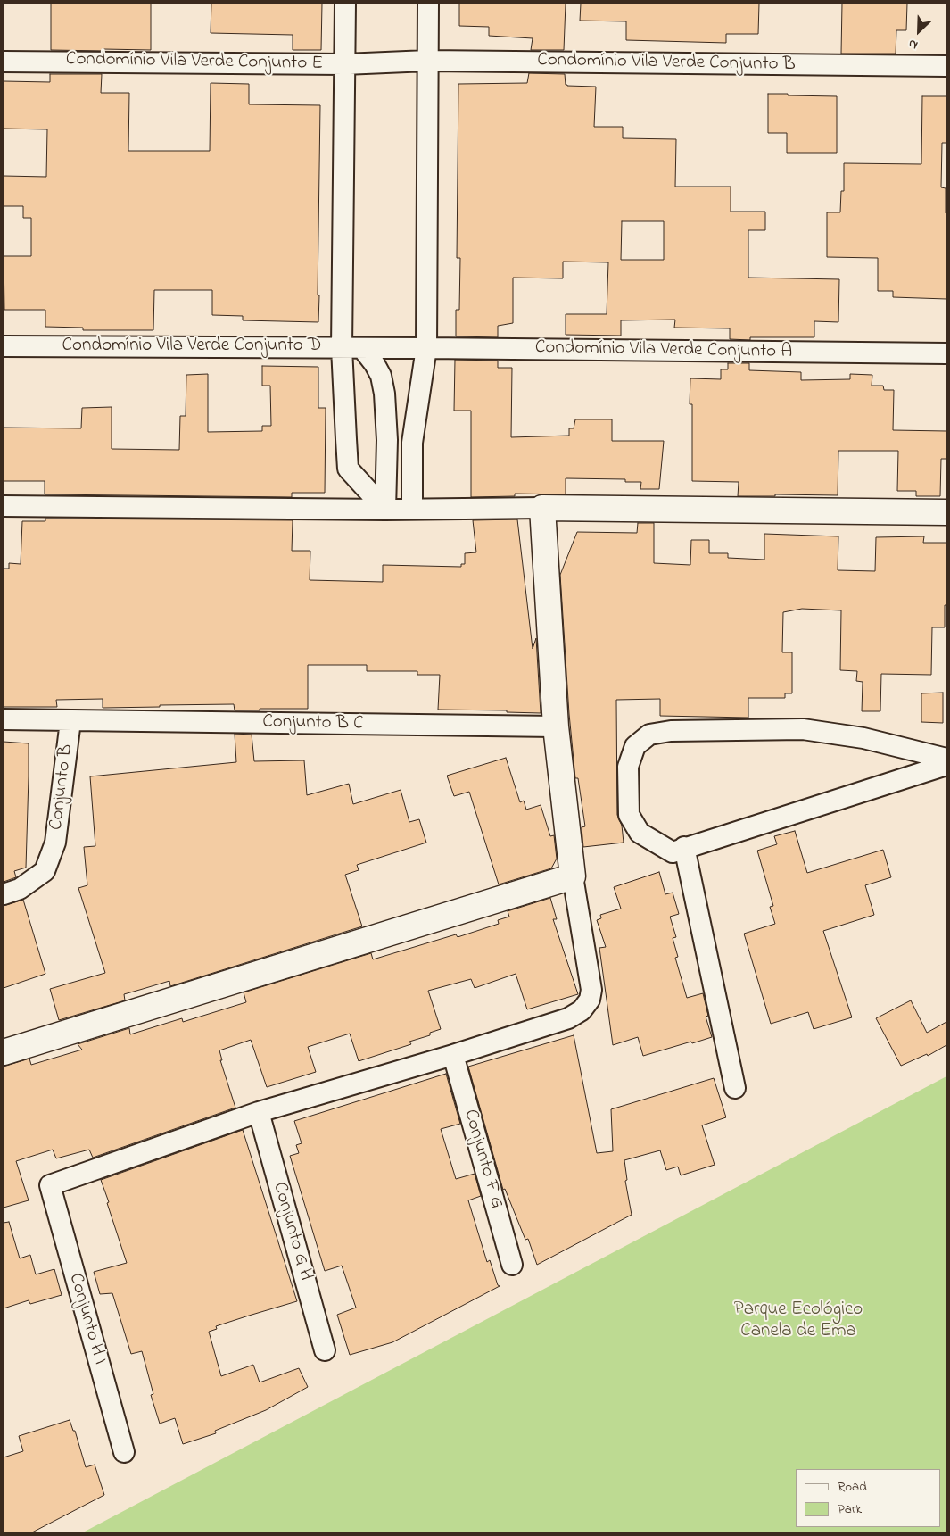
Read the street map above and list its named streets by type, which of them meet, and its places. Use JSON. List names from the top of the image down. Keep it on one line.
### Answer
{"streets":{"street":["Condomínio Vila Verde Conjunto E","Condomínio Vila Verde Conjunto B","Condomínio Vila Verde Conjunto D","Condomínio Vila Verde Conjunto A","Conjunto B C","Conjunto B","Conjunto F G","Conjunto G H","Conjunto H I"]},"crossings":[["Condomínio Vila Verde Conjunto E","Condomínio Vila Verde Conjunto B"],["Condomínio Vila Verde Conjunto D","Condomínio Vila Verde Conjunto A"],["Conjunto B C","Conjunto B"],["Conjunto G H","Conjunto H I"]],"parks":["Parque Ecológico Canela de Ema"],"legend":["Road","Park"],"north":"bottom left"}
